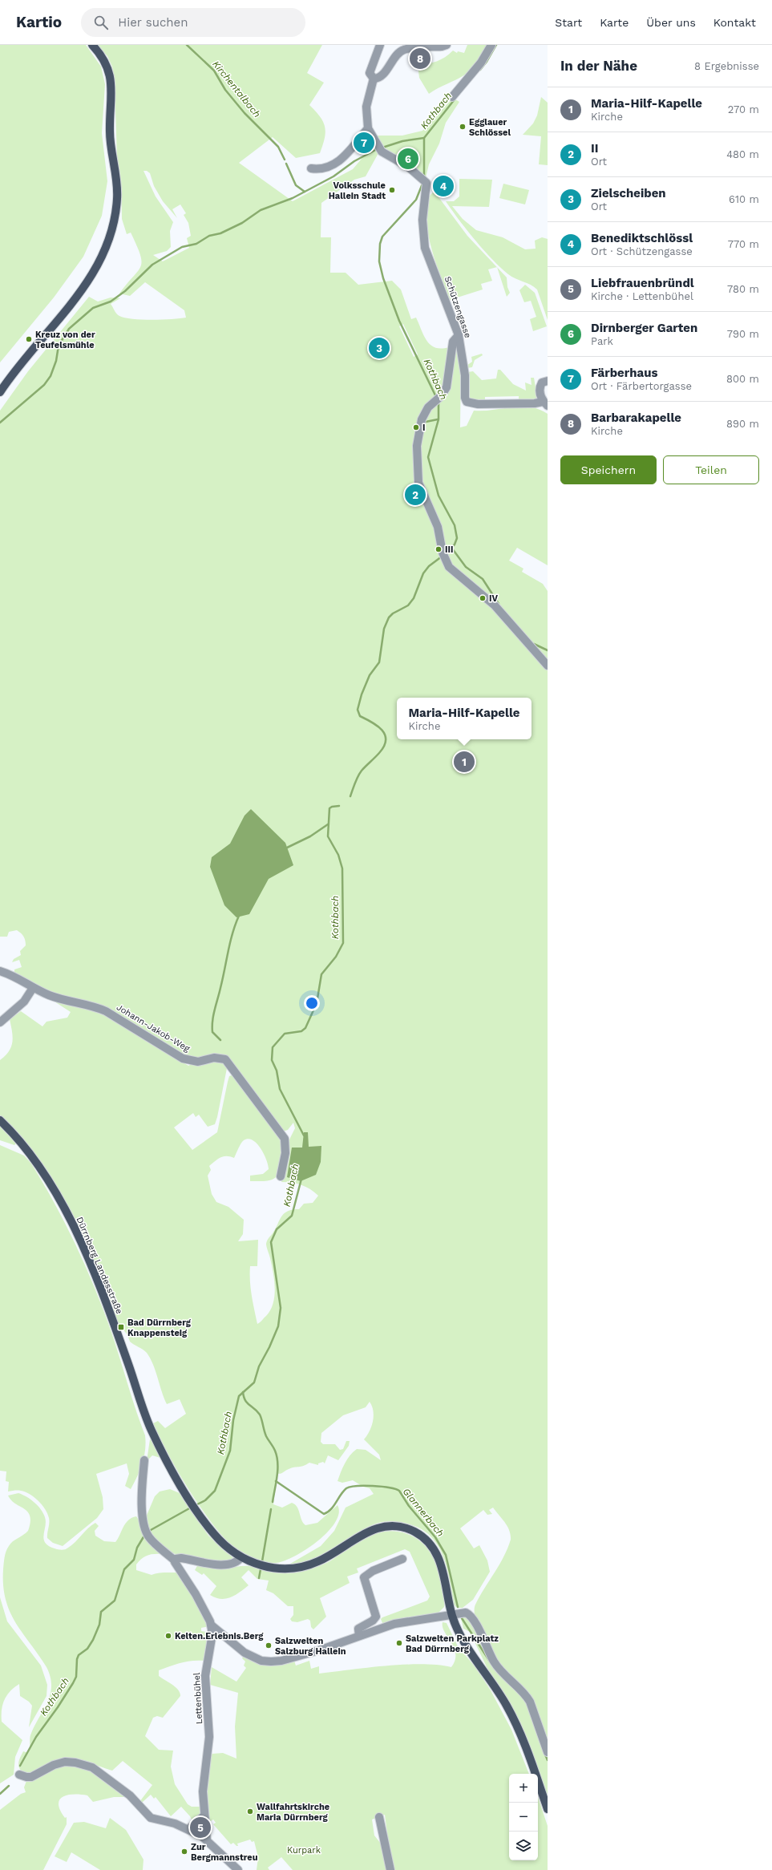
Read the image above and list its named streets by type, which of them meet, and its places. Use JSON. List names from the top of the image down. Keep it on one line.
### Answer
{"streets":{"main road":["Dürrnberg Landesstraße"],"street":["Schützengasse","Johann-Jakob-Weg","Lettenbühel"]},"water":["Kirchentalbach","Kothbach","Glannerbach"],"parks":["Kurpark"],"places":{"other":["Egglauer Schlössel","Volksschule Hallein Stadt","Kreuz von der Teufelsmühle","I","III","IV","Kelten.Erlebnis.Berg","Salzwelten Parkplatz Bad Dürrnberg","Salzwelten Salzburg Hallein","Wallfahrtskirche Maria Dürrnberg","Zur Bergmannstreu"],"transit":["Bad Dürrnberg Knappensteig"]},"page":{"header":"Kartio","search":"Hier suchen","nav":["Start","Karte","Über uns","Kontakt"],"heading":["In der Nähe","8 Ergebnisse"],"pins":["8","7","6","4","3","2","1","5"],"list":[{"mark":"1","name":"Maria-Hilf-Kapelle","note":"Kirche","value":"270 m"},{"mark":"2","name":"II","note":"Ort","value":"480 m"},{"mark":"3","name":"Zielscheiben","note":"Ort","value":"610 m"},{"mark":"4","name":"Benediktschlössl","note":"Ort · Schützengasse","value":"770 m"},{"mark":"5","name":"Liebfrauenbründl","note":"Kirche · Lettenbühel","value":"780 m"},{"mark":"6","name":"Dirnberger Garten","note":"Park","value":"790 m"},{"mark":"7","name":"Färberhaus","note":"Ort · Färbertorgasse","value":"800 m"},{"mark":"8","name":"Barbarakapelle","note":"Kirche","value":"890 m"}],"buttons":["Speichern","Teilen"],"popup":["Maria-Hilf-Kapelle","Kirche"],"map_buttons":["+","−"]}}
